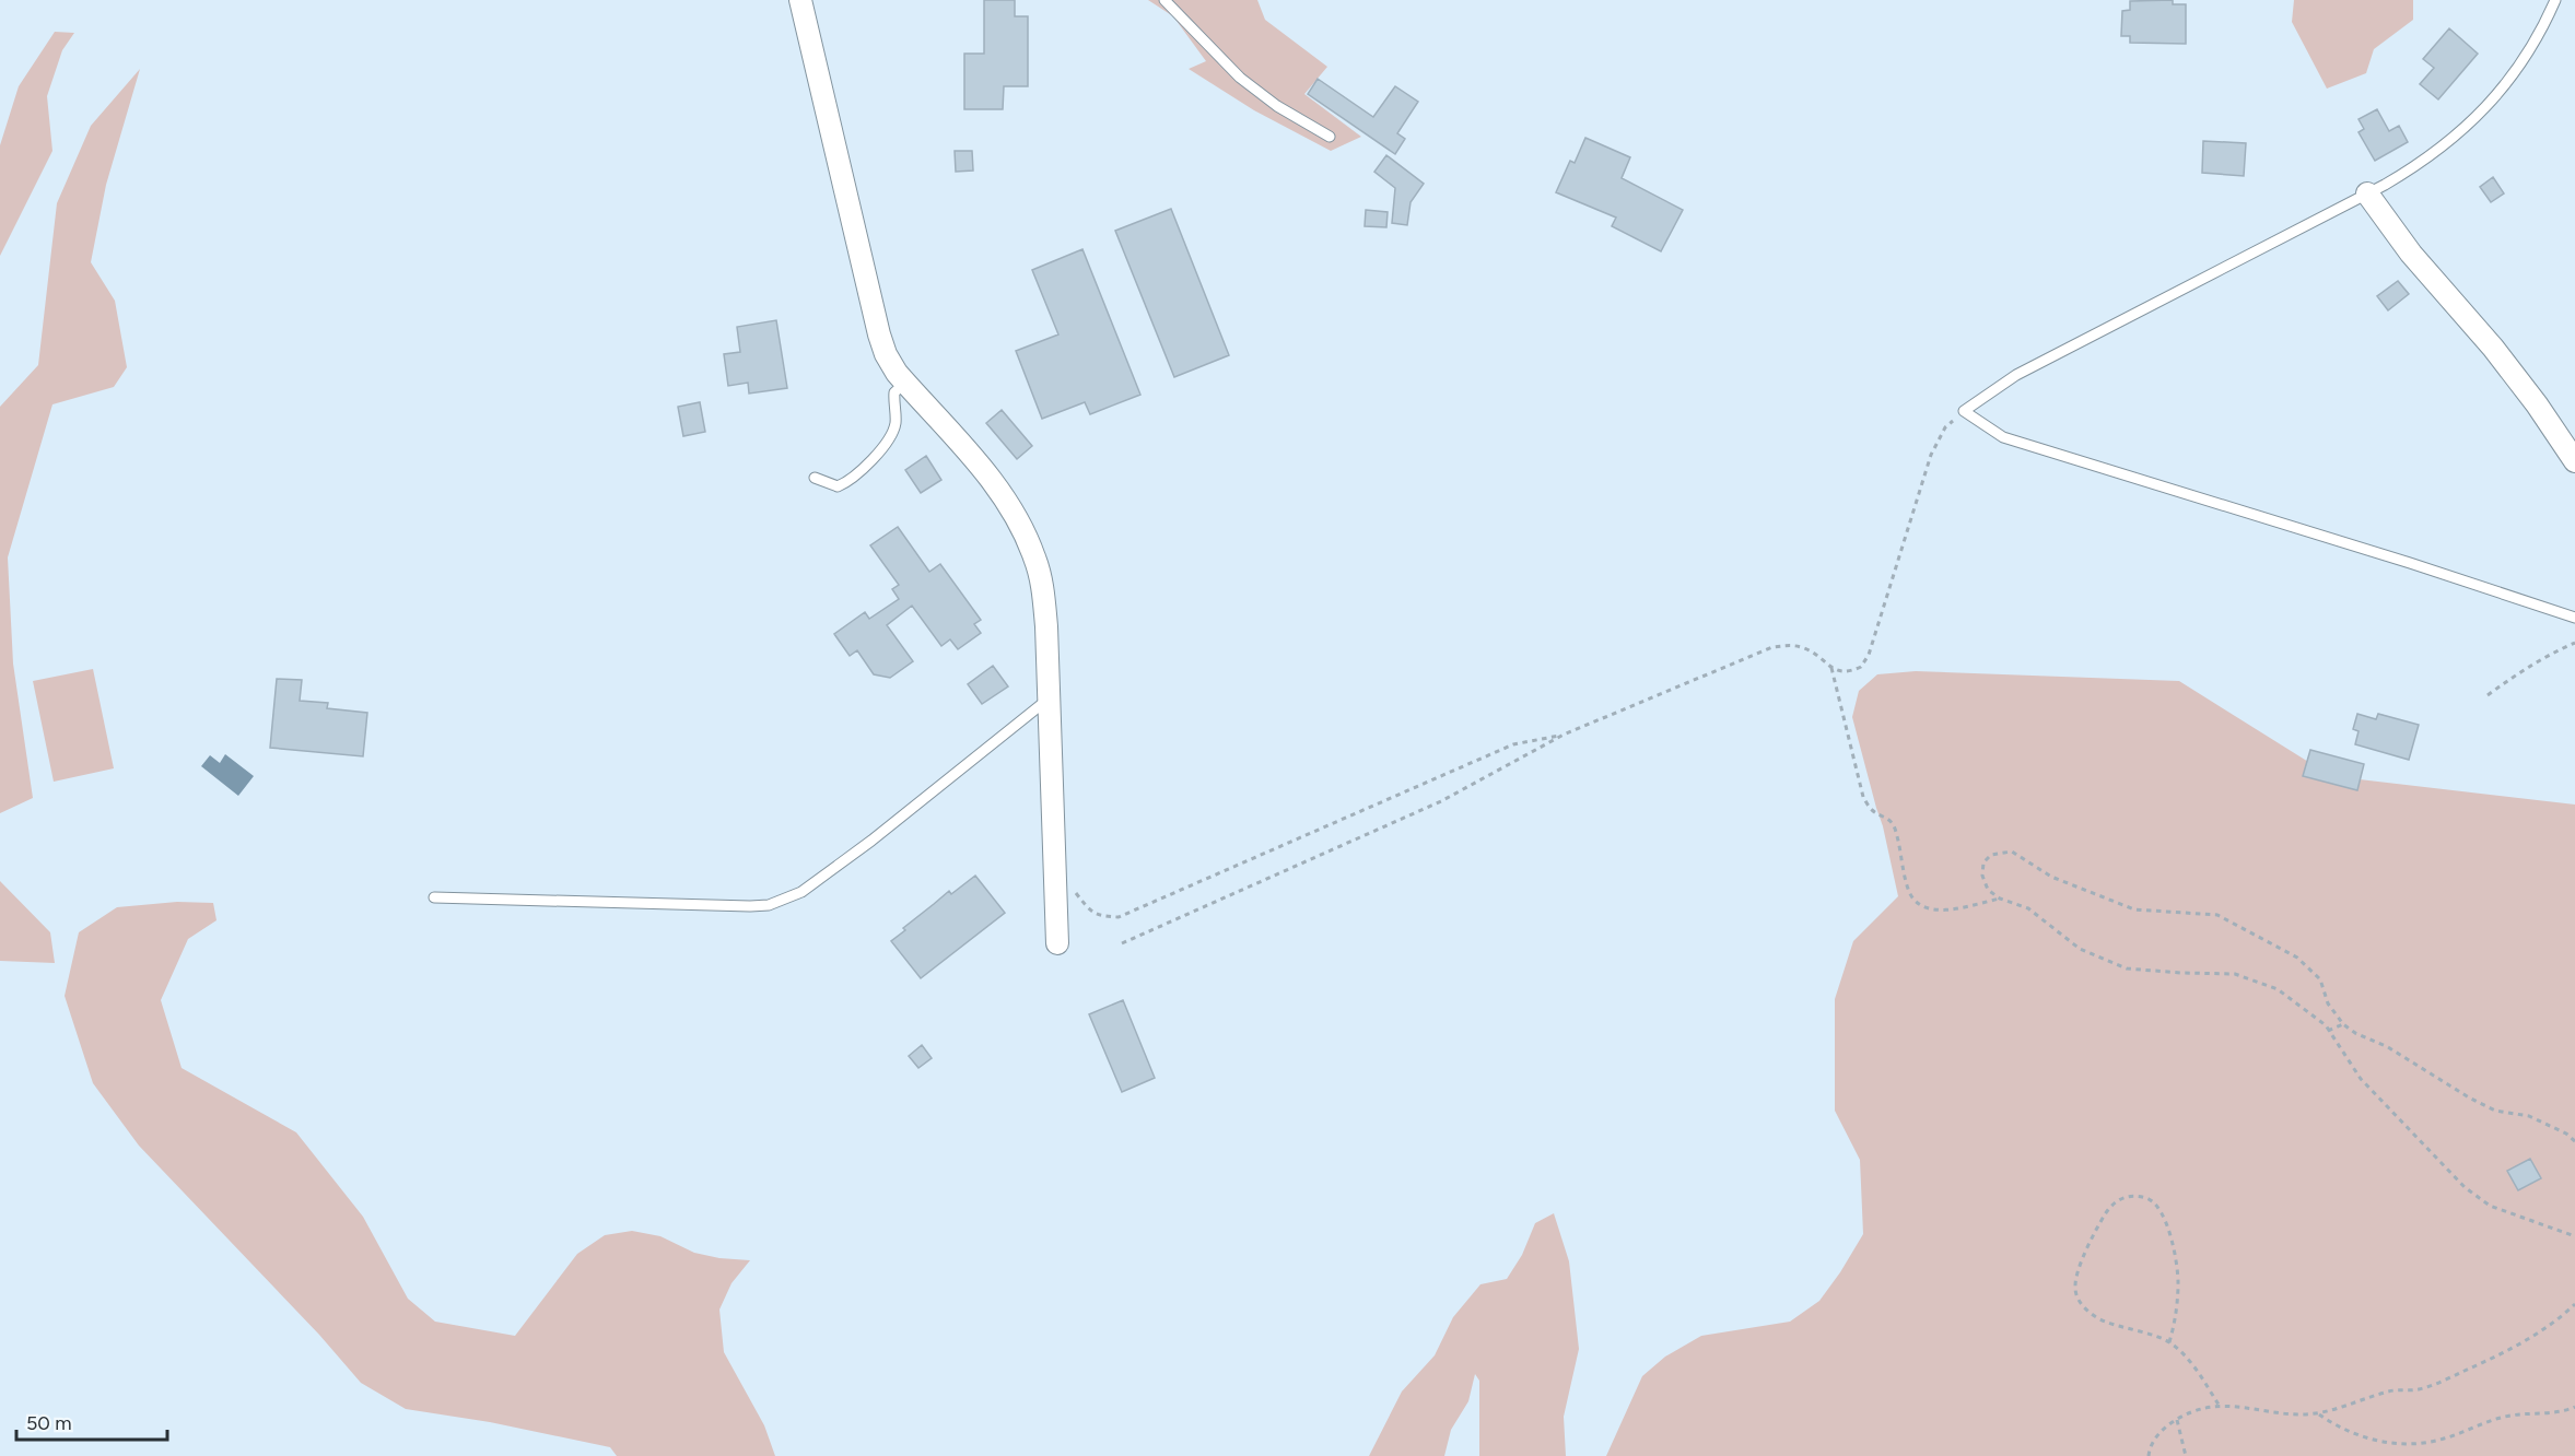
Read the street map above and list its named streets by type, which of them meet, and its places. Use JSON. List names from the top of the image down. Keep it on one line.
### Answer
{"scale_bar":"50 m"}
